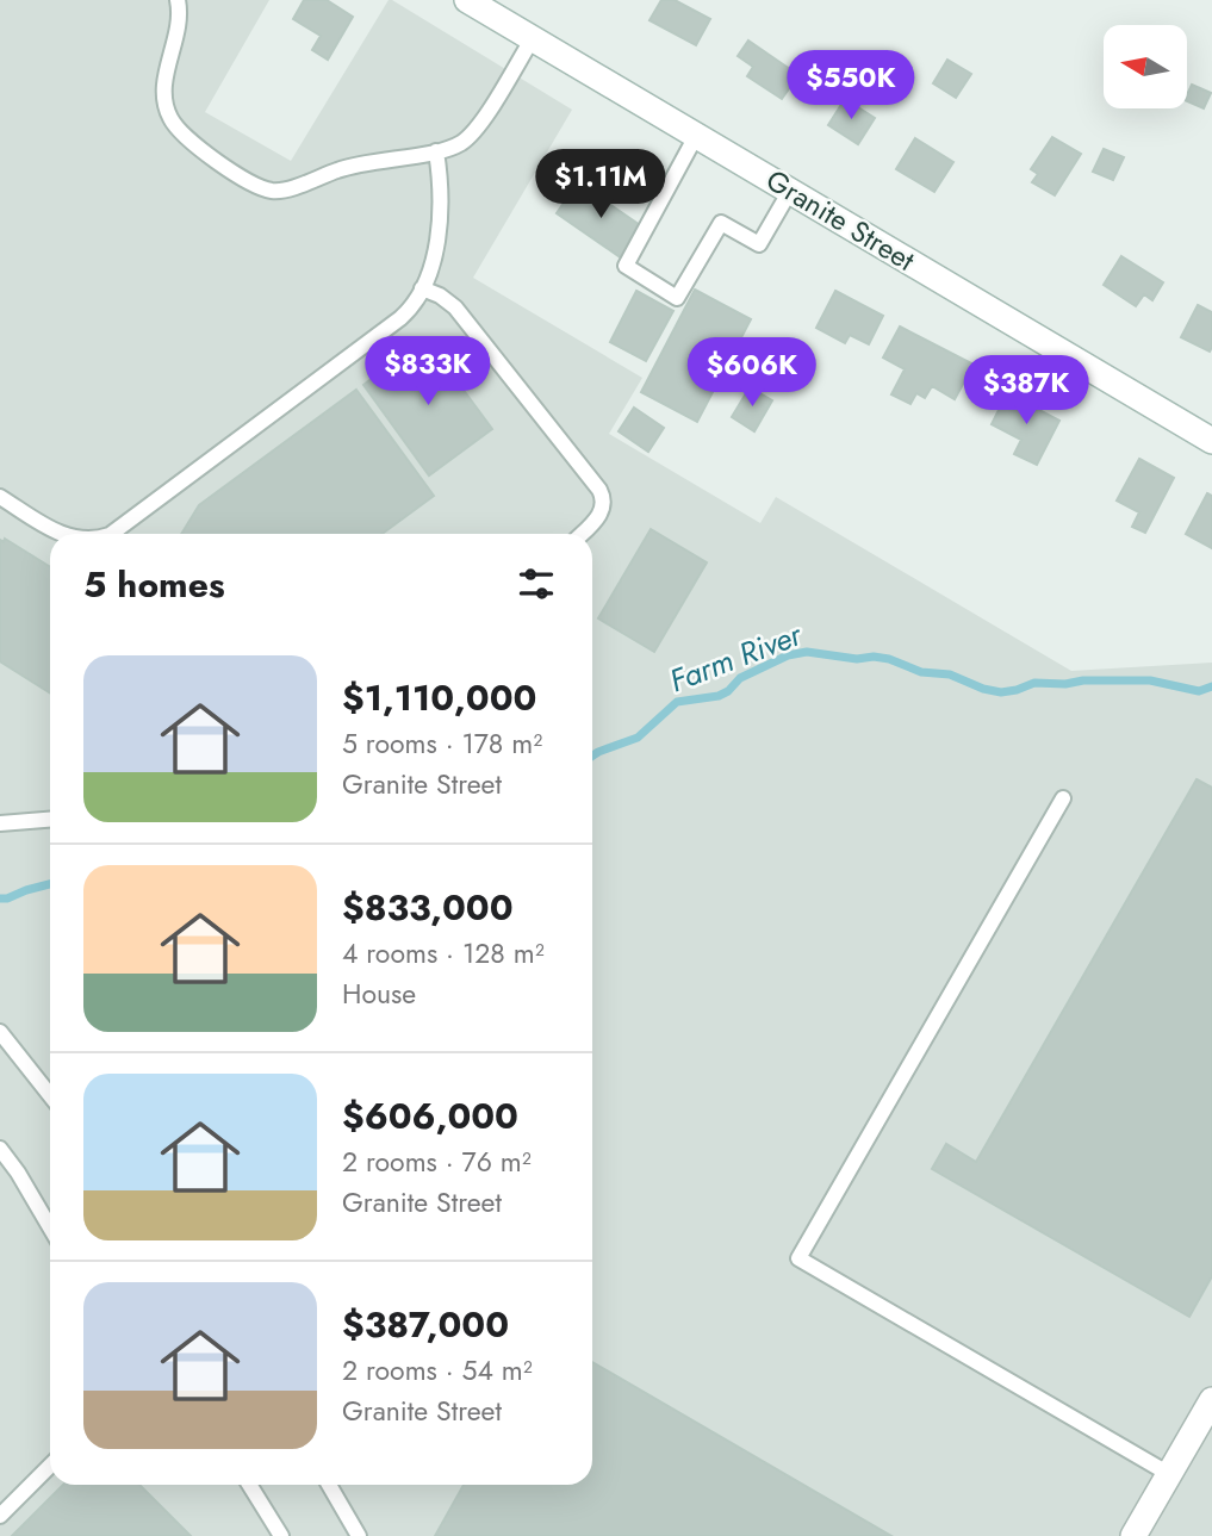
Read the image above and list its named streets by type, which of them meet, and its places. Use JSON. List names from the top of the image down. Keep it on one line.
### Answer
{"streets":{"main road":["Granite Street"]},"water":["Farm River"],"north":"left","page":{"price":["$550K","$1.11M","$833K","$606K","$387K"],"heading":"5 homes","list":[{"name":"$1,110,000","note":"5 rooms · 178 m² · Granite Street"},{"name":"$833,000","note":"4 rooms · 128 m² · House"},{"name":"$606,000","note":"2 rooms · 76 m² · Granite Street"},{"name":"$387,000","note":"2 rooms · 54 m² · Granite Street"}]}}
